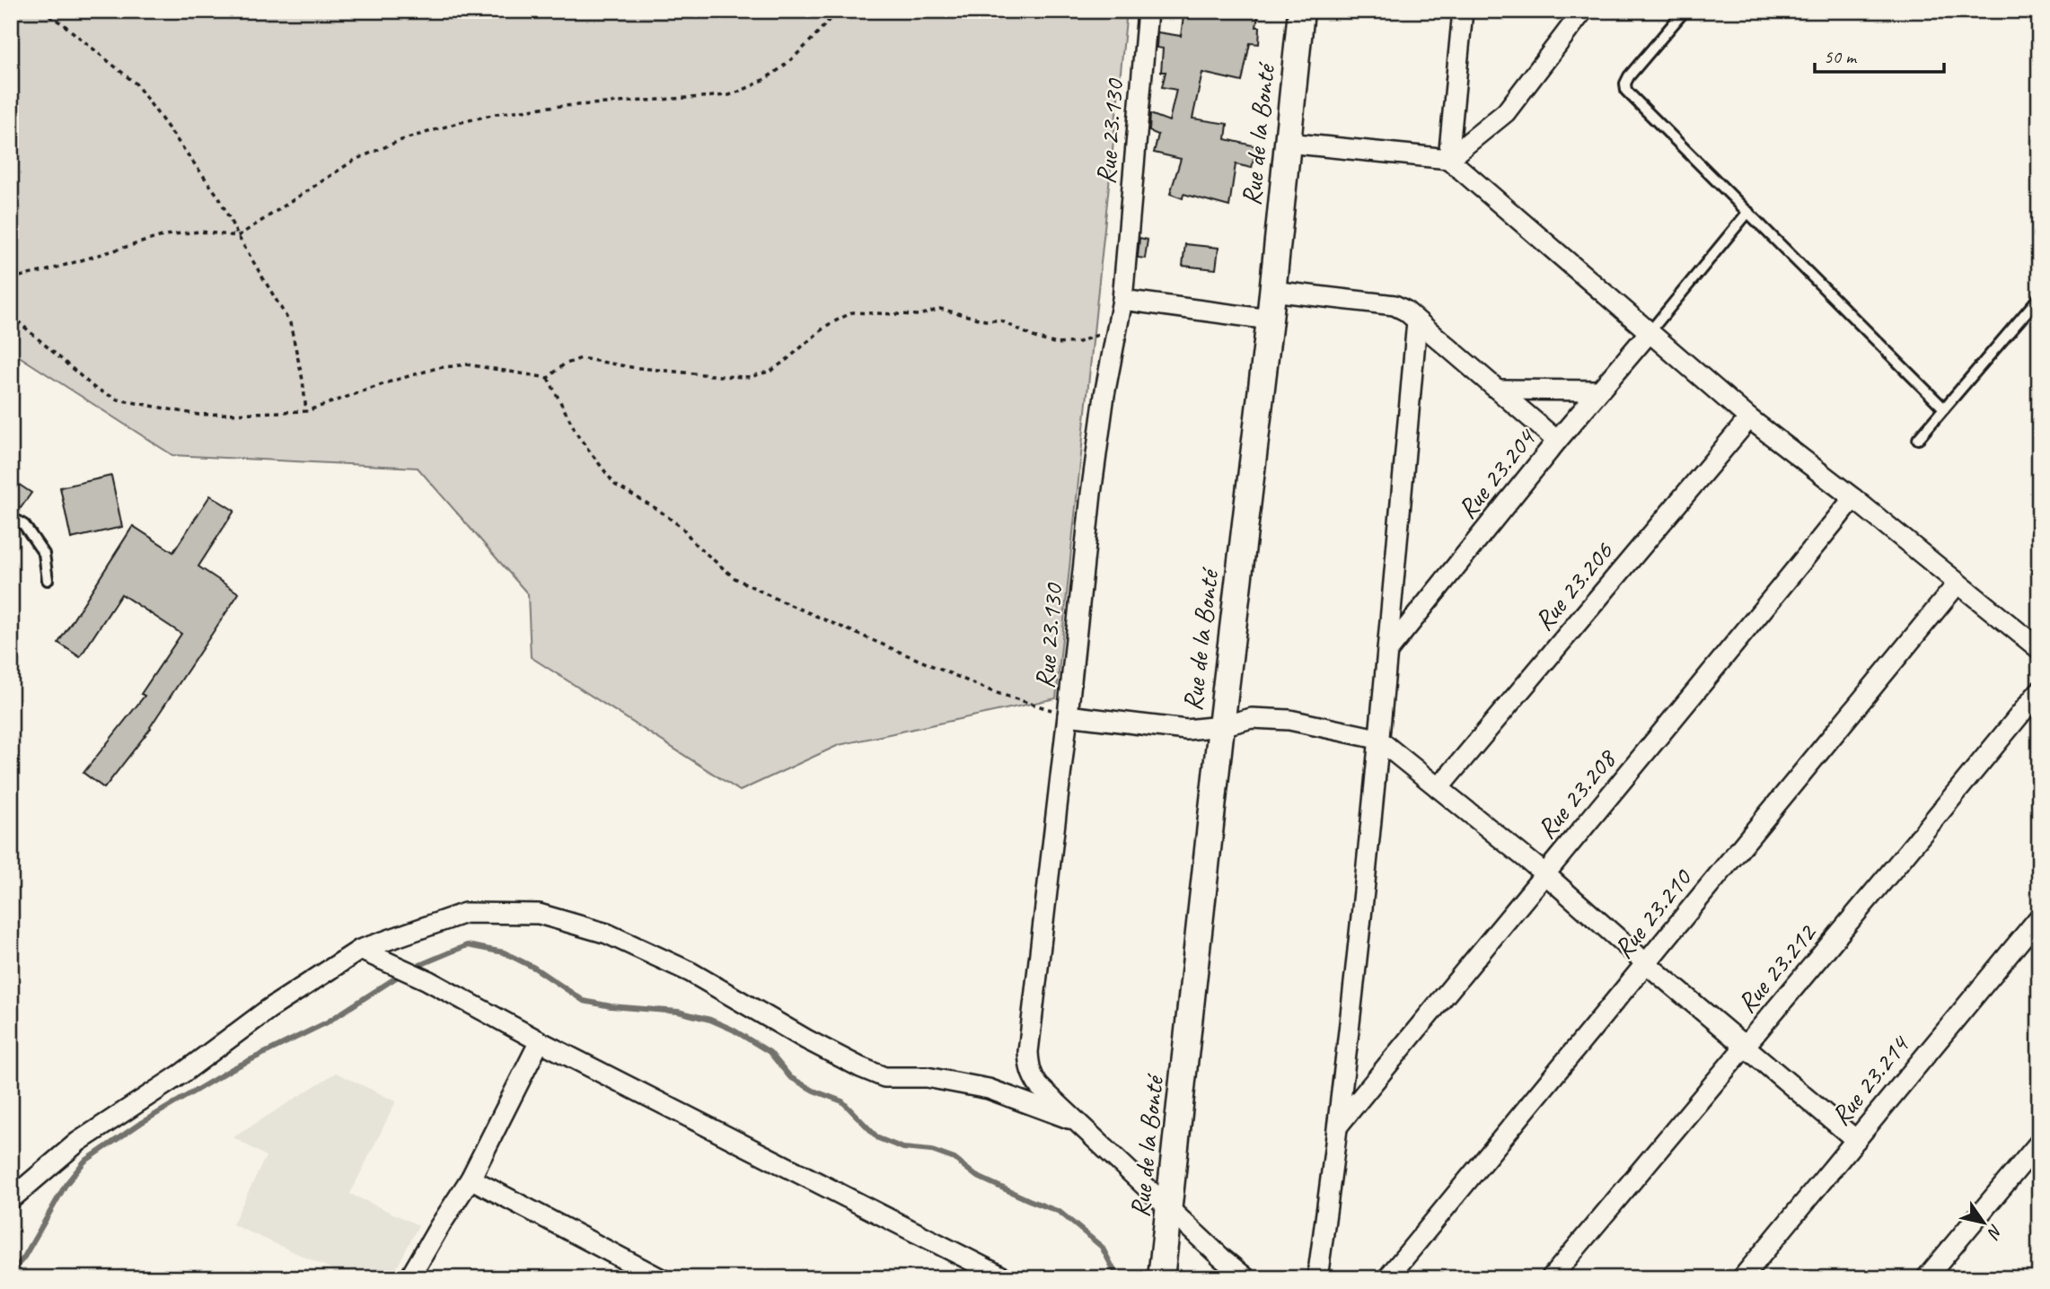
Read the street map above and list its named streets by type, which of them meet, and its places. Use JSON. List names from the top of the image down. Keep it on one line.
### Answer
{"streets":{"street":["Rue 23.130","Rue de la Bonté","Rue 23.204","Rue 23.206","Rue 23.208","Rue 23.210","Rue 23.212","Rue 23.214"]},"crossings":[["Rue 23.130","Rue de la Bonté"]],"scale_bar":"50 m","north":"bottom right"}
